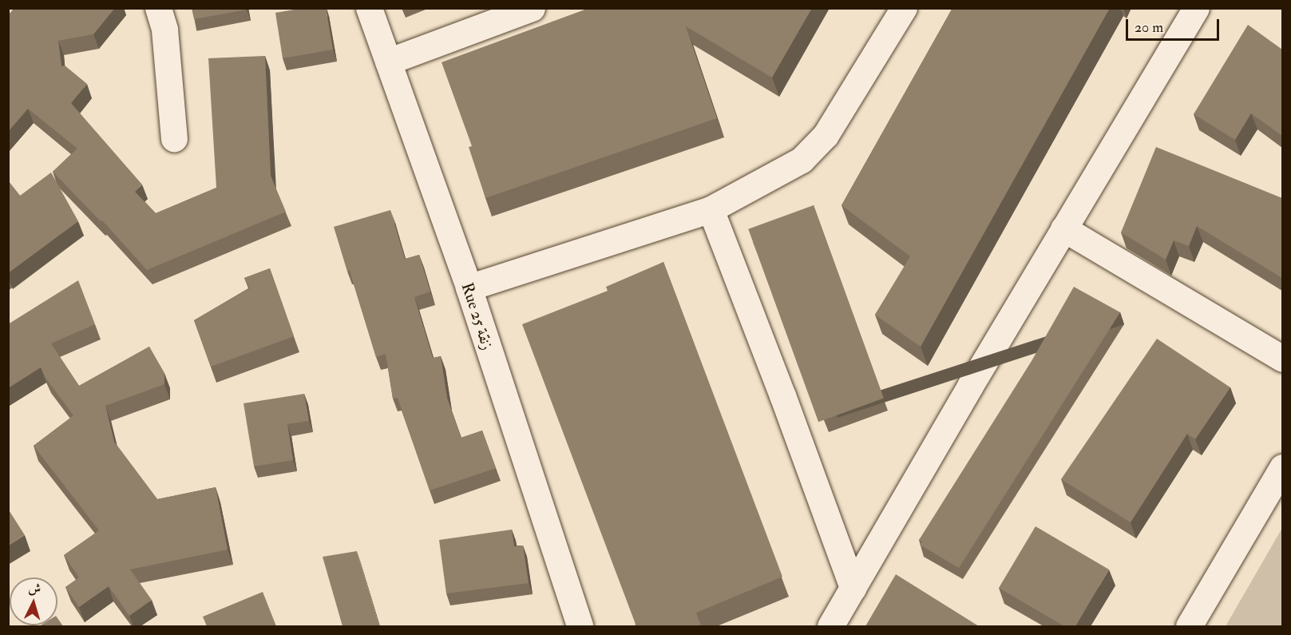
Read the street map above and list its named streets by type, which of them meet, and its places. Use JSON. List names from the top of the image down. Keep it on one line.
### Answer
{"streets":{"street":["Rue 25 زنقة"]},"scale_bar":"20 m","north":"top"}
